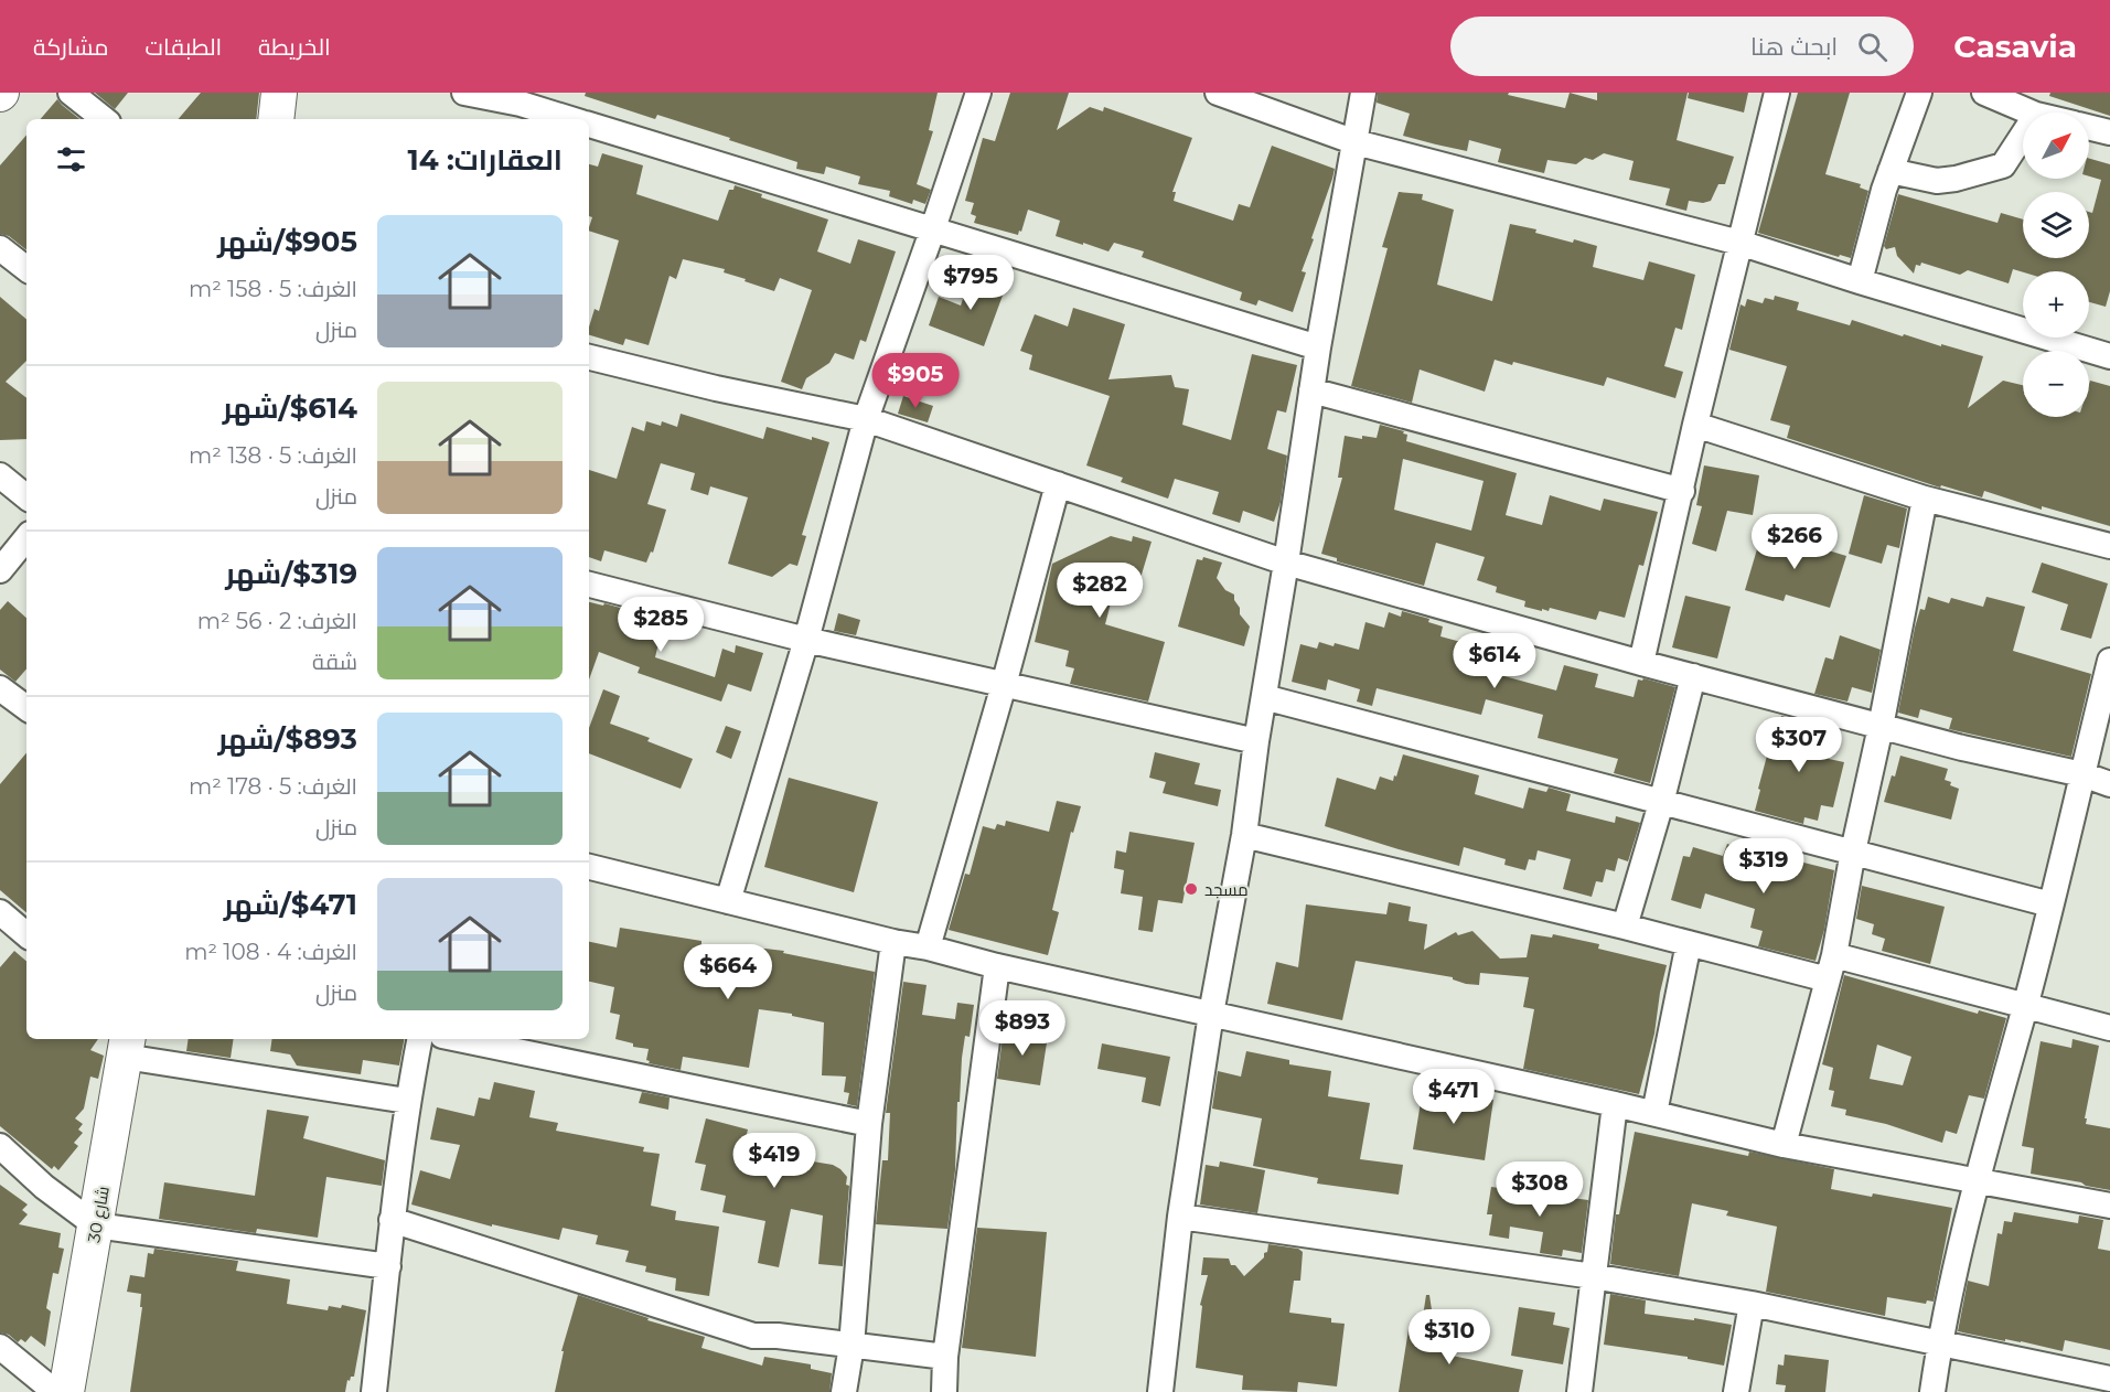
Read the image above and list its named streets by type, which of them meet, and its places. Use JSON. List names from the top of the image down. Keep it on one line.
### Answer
{"streets":{"street":["شارع 30"]},"places":["مسجد"],"north":"top right","page":{"header":"Casavia","search":"ابحث هنا","nav":["الخريطة","الطبقات","مشاركة"],"map_buttons":["+","−"],"heading":"العقارات: 14","list":[{"name":"$905/شهر","note":"الغرف: 5 · 158 m² · منزل"},{"name":"$614/شهر","note":"الغرف: 5 · 138 m² · منزل"},{"name":"$319/شهر","note":"الغرف: 2 · 56 m² · شقة"},{"name":"$893/شهر","note":"الغرف: 5 · 178 m² · منزل"},{"name":"$471/شهر","note":"الغرف: 4 · 108 m² · منزل"}],"price":["$795","$905","$266","$282","$285","$614","$307","$319","$664","$893","$471","$419","$308","$310"]}}
